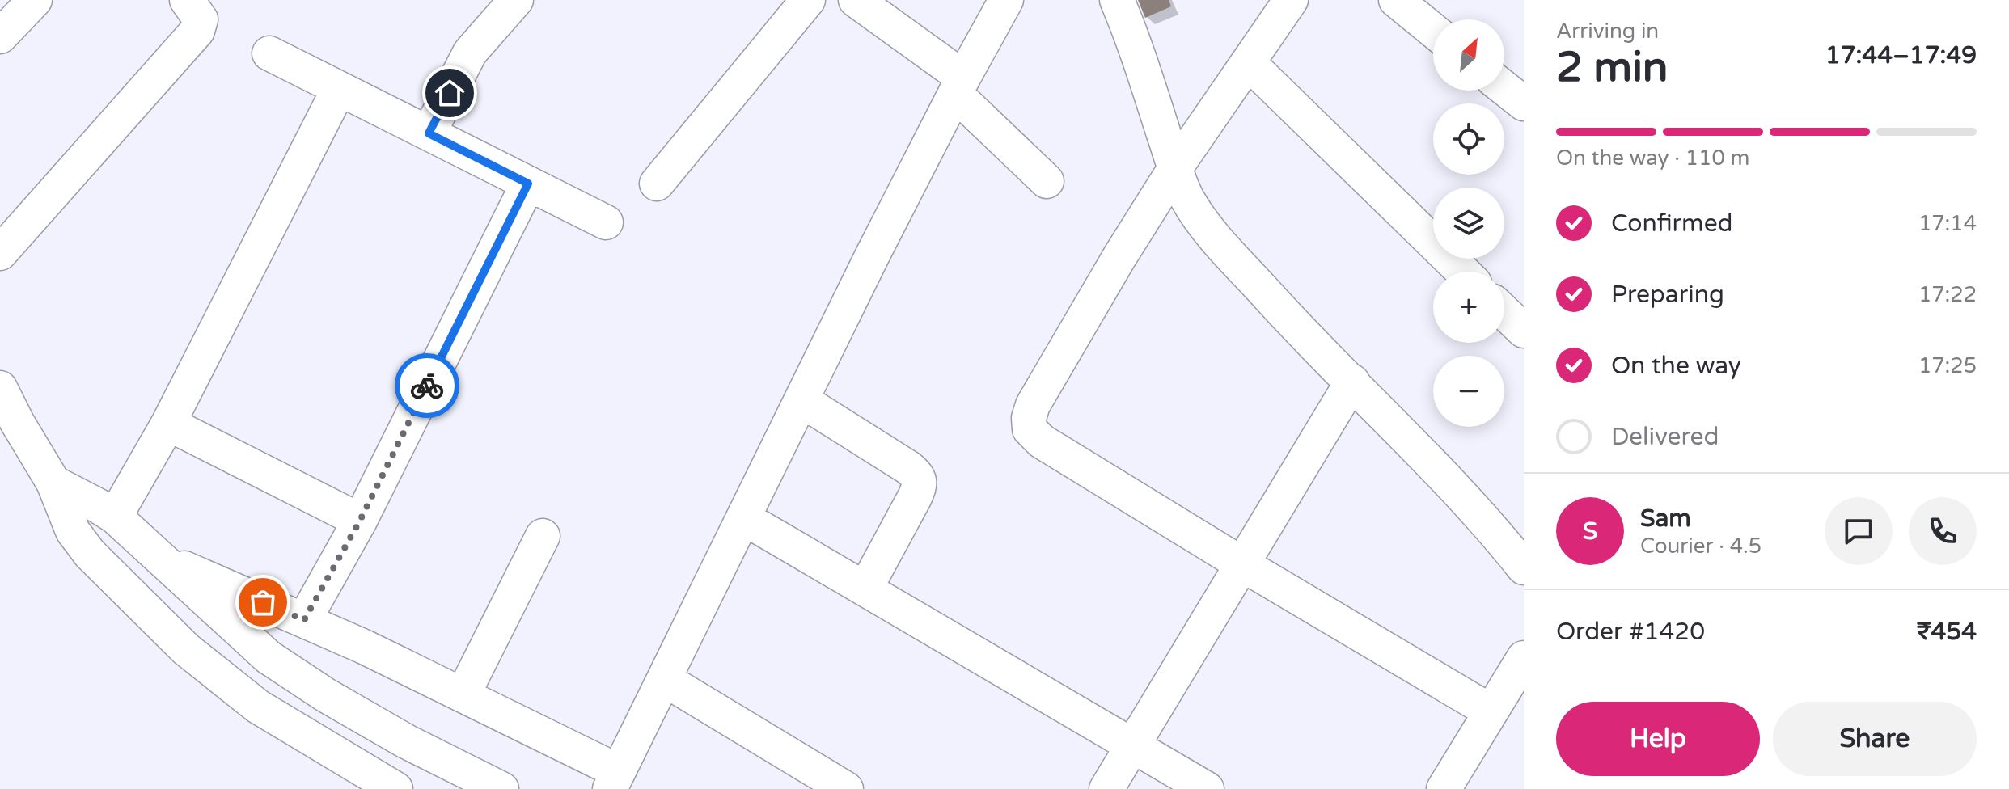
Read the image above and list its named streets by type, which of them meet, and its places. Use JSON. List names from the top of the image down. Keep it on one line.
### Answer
{"north":"top right","page":{"heading":["2 min","Arriving in","17:44–17:49"],"panel":["Sam","Courier · 4.5","Order #1420","₹454"],"map_buttons":["+","−"],"bar":"On the way · 110 m","list":[["Confirmed","17:14"],["Preparing","17:22"],["On the way","17:25"],"Delivered"],"round":"S","buttons":["Help","Share"]}}
